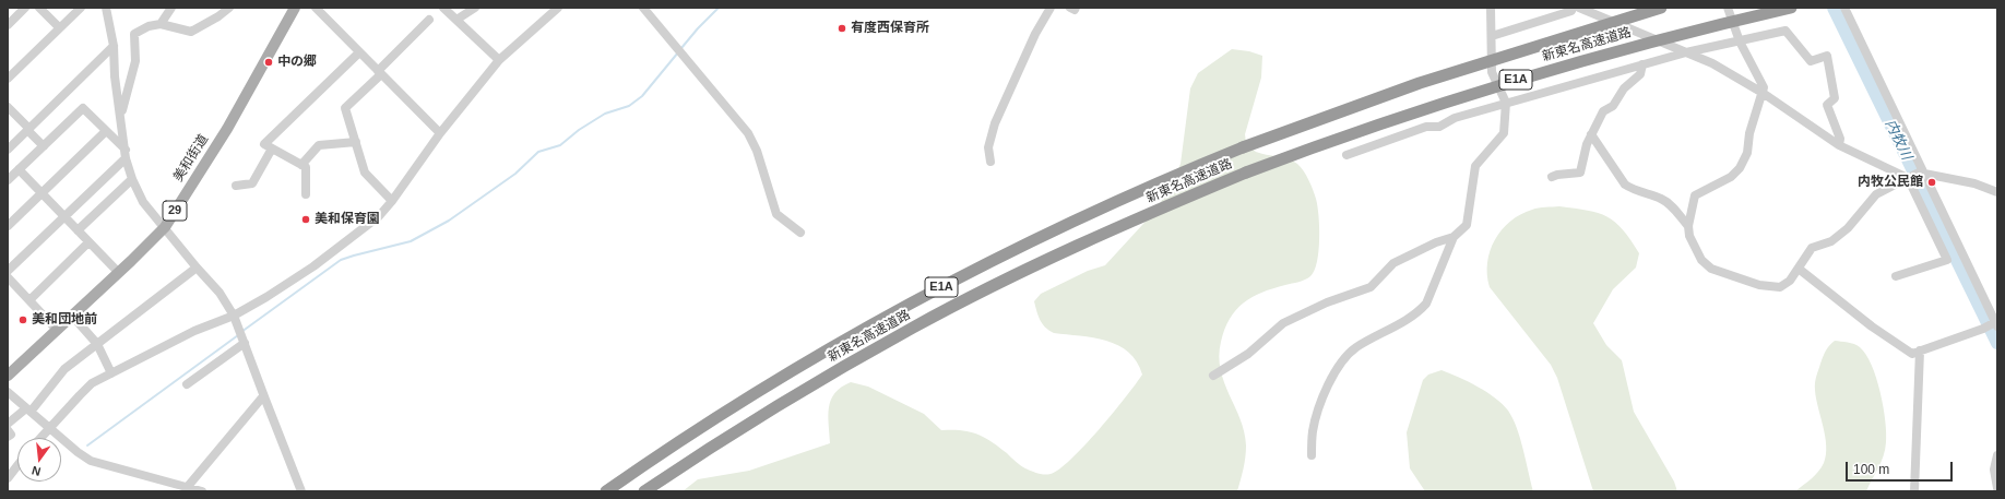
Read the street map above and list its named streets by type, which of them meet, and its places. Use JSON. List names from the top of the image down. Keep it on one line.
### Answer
{"streets":{"highway":["新東名高速道路","E1A"],"main road":["美和街道","29"]},"water":["内牧川"],"places":["有度西保育所","中の郷","内牧公民館","美和保育園","美和団地前"],"scale_bar":"100 m","north":"bottom"}
